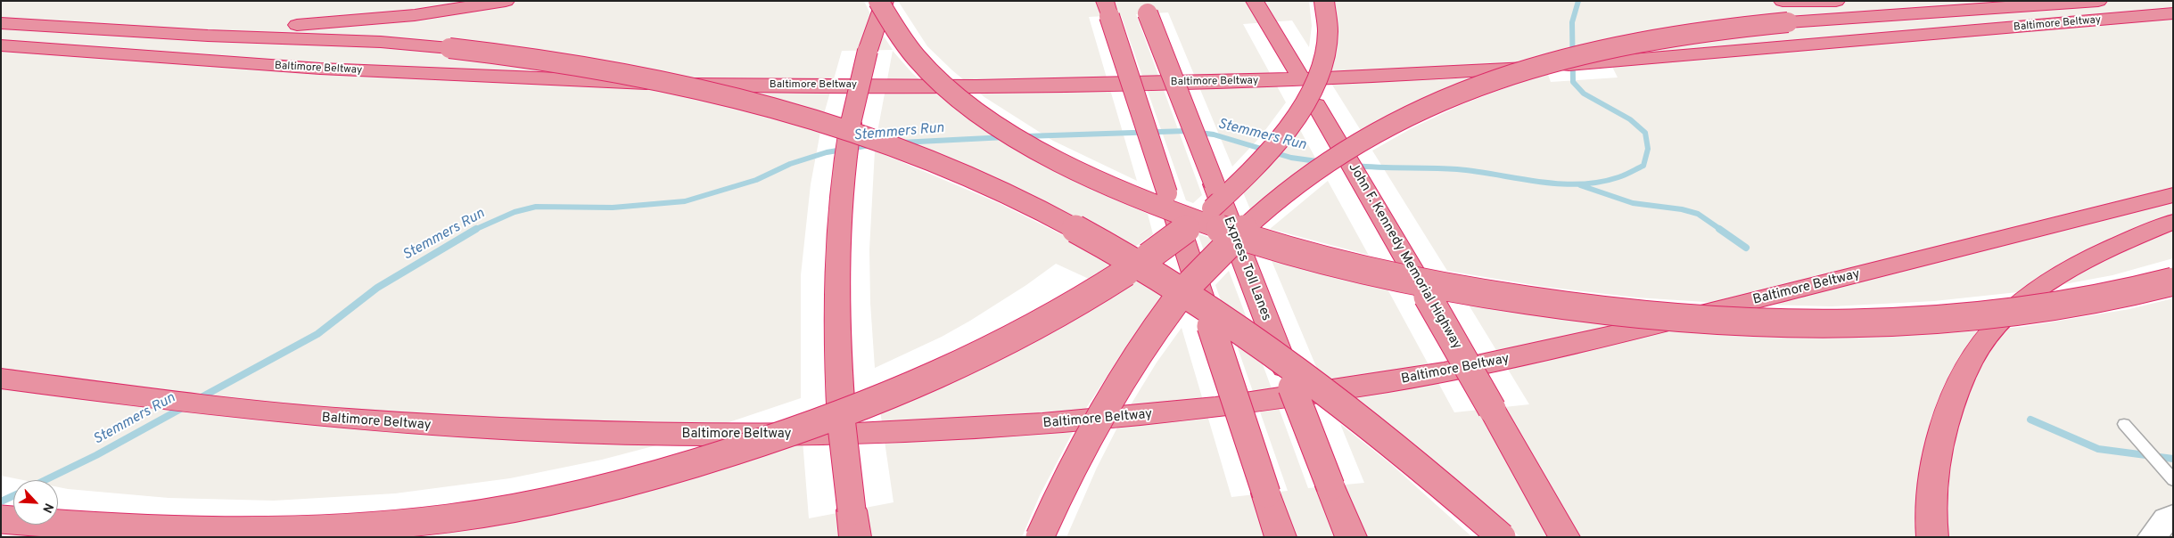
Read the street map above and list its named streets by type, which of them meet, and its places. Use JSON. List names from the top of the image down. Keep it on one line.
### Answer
{"streets":{"highway":["Baltimore Beltway","John F. Kennedy Memorial Highway","Express Toll Lanes"]},"water":["Stemmers Run"],"north":"bottom right"}
